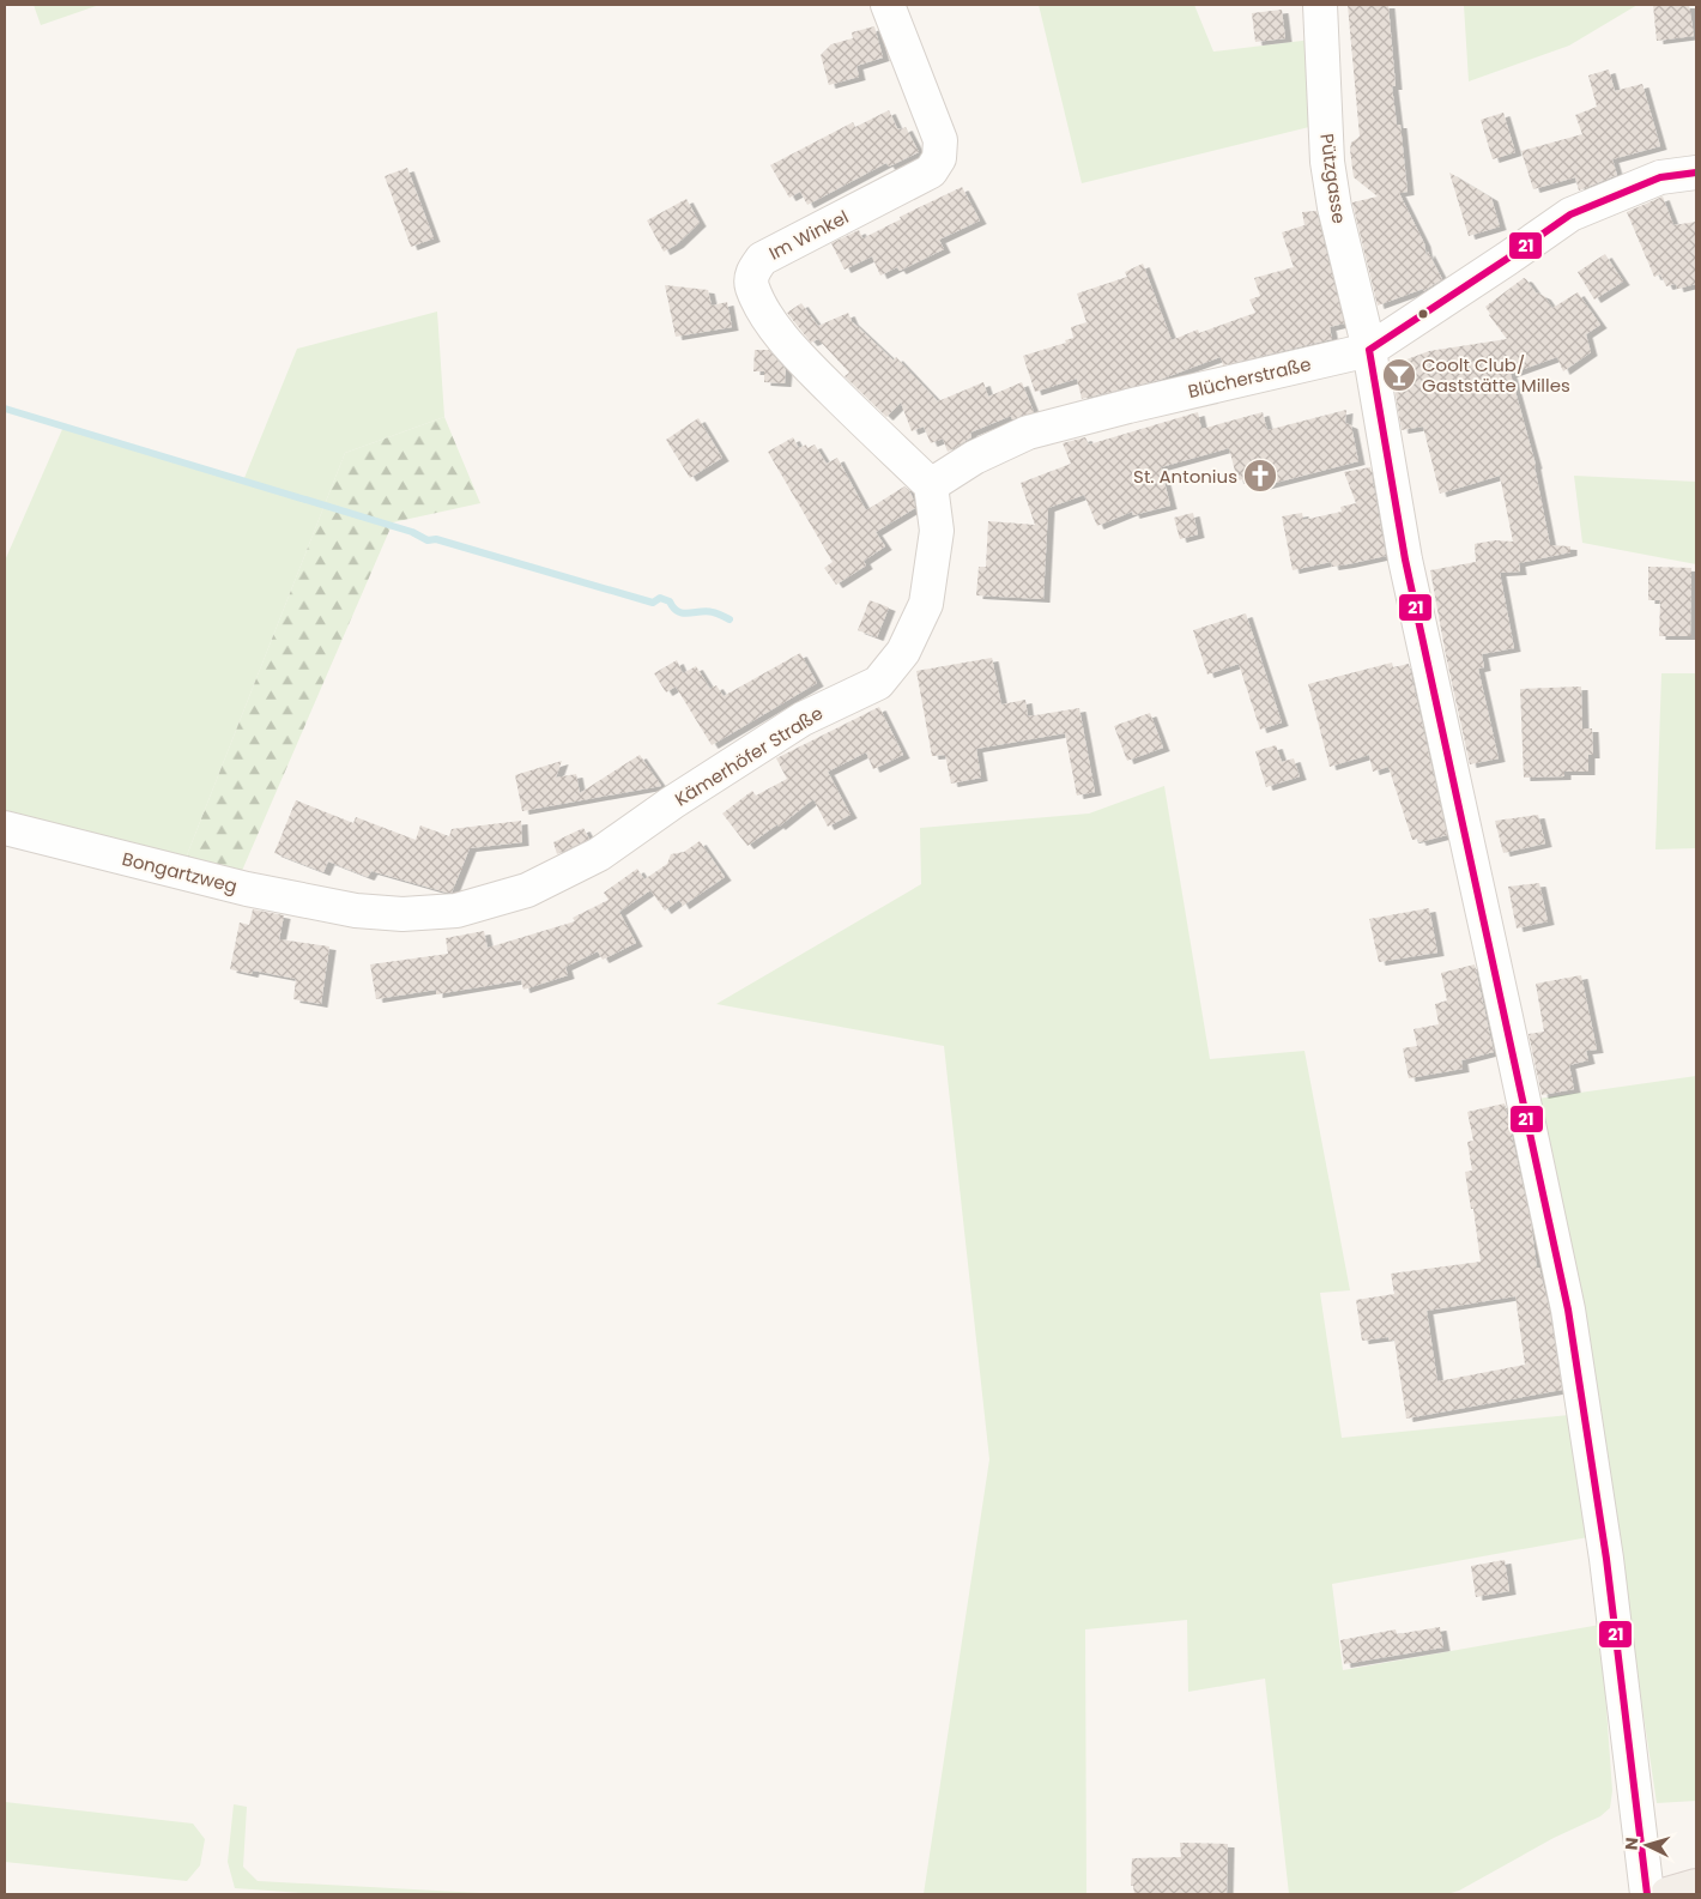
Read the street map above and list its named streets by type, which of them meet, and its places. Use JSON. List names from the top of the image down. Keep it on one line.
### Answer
{"streets":{"street":["Pützgasse","Im Winkel","Blücherstraße","Kämerhöfer Straße","Bongartzweg"]},"crossings":[["Pützgasse","Blücherstraße"],["Im Winkel","Blücherstraße"],["Im Winkel","Kämerhöfer Straße"],["Blücherstraße","Kämerhöfer Straße"],["Kämerhöfer Straße","Bongartzweg"]],"places":{"bar":["Coolt Club/ Gaststätte Milles"],"church":["St. Antonius"]},"lines":["transit line 21"],"north":"left"}
